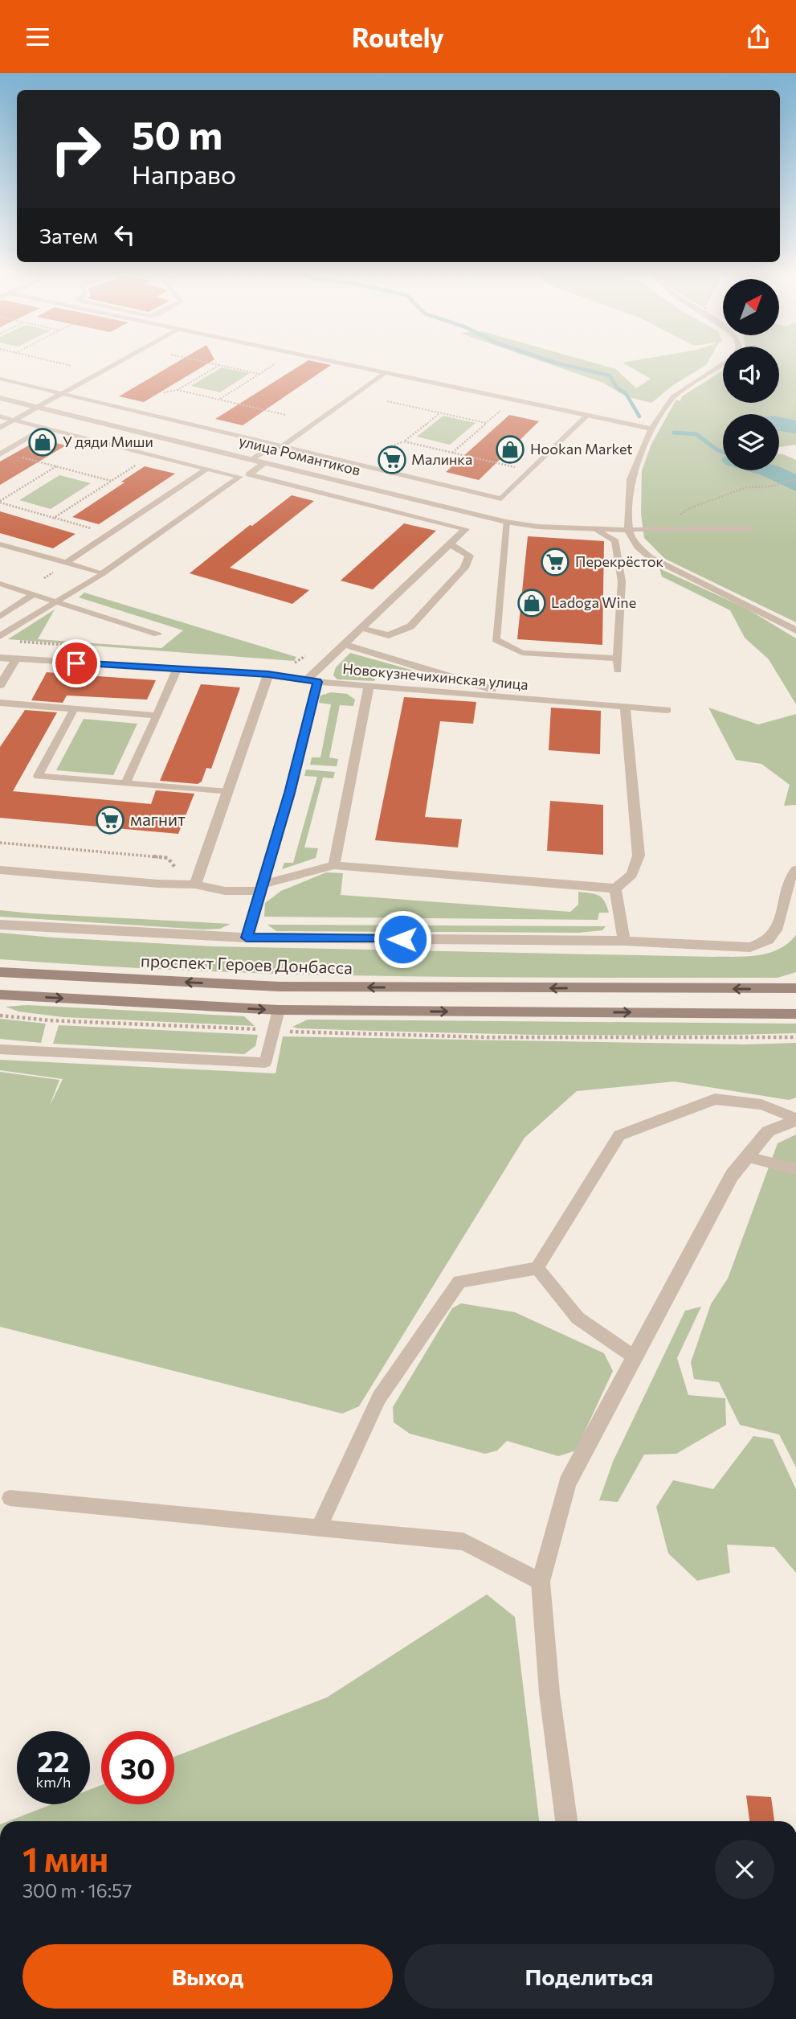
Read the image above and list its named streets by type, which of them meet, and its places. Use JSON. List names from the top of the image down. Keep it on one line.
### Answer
{"streets":{"street":["улица Романтиков","Новокузнечихинская улица","проспект Героев Донбасса"]},"places":{"shop":["У дяди Миши","Hookan Market","Ladoga Wine"],"supermarket":["Малинка","Перекрёсток","магнит"]},"north":"top right","page":{"header":"Routely","turn":["50 m","Направо"],"then":"Затем","speed":"22 km/h","limit":"30","heading":["1 мин","300 m · 16:57"],"buttons":["Выход","Поделиться"]}}
